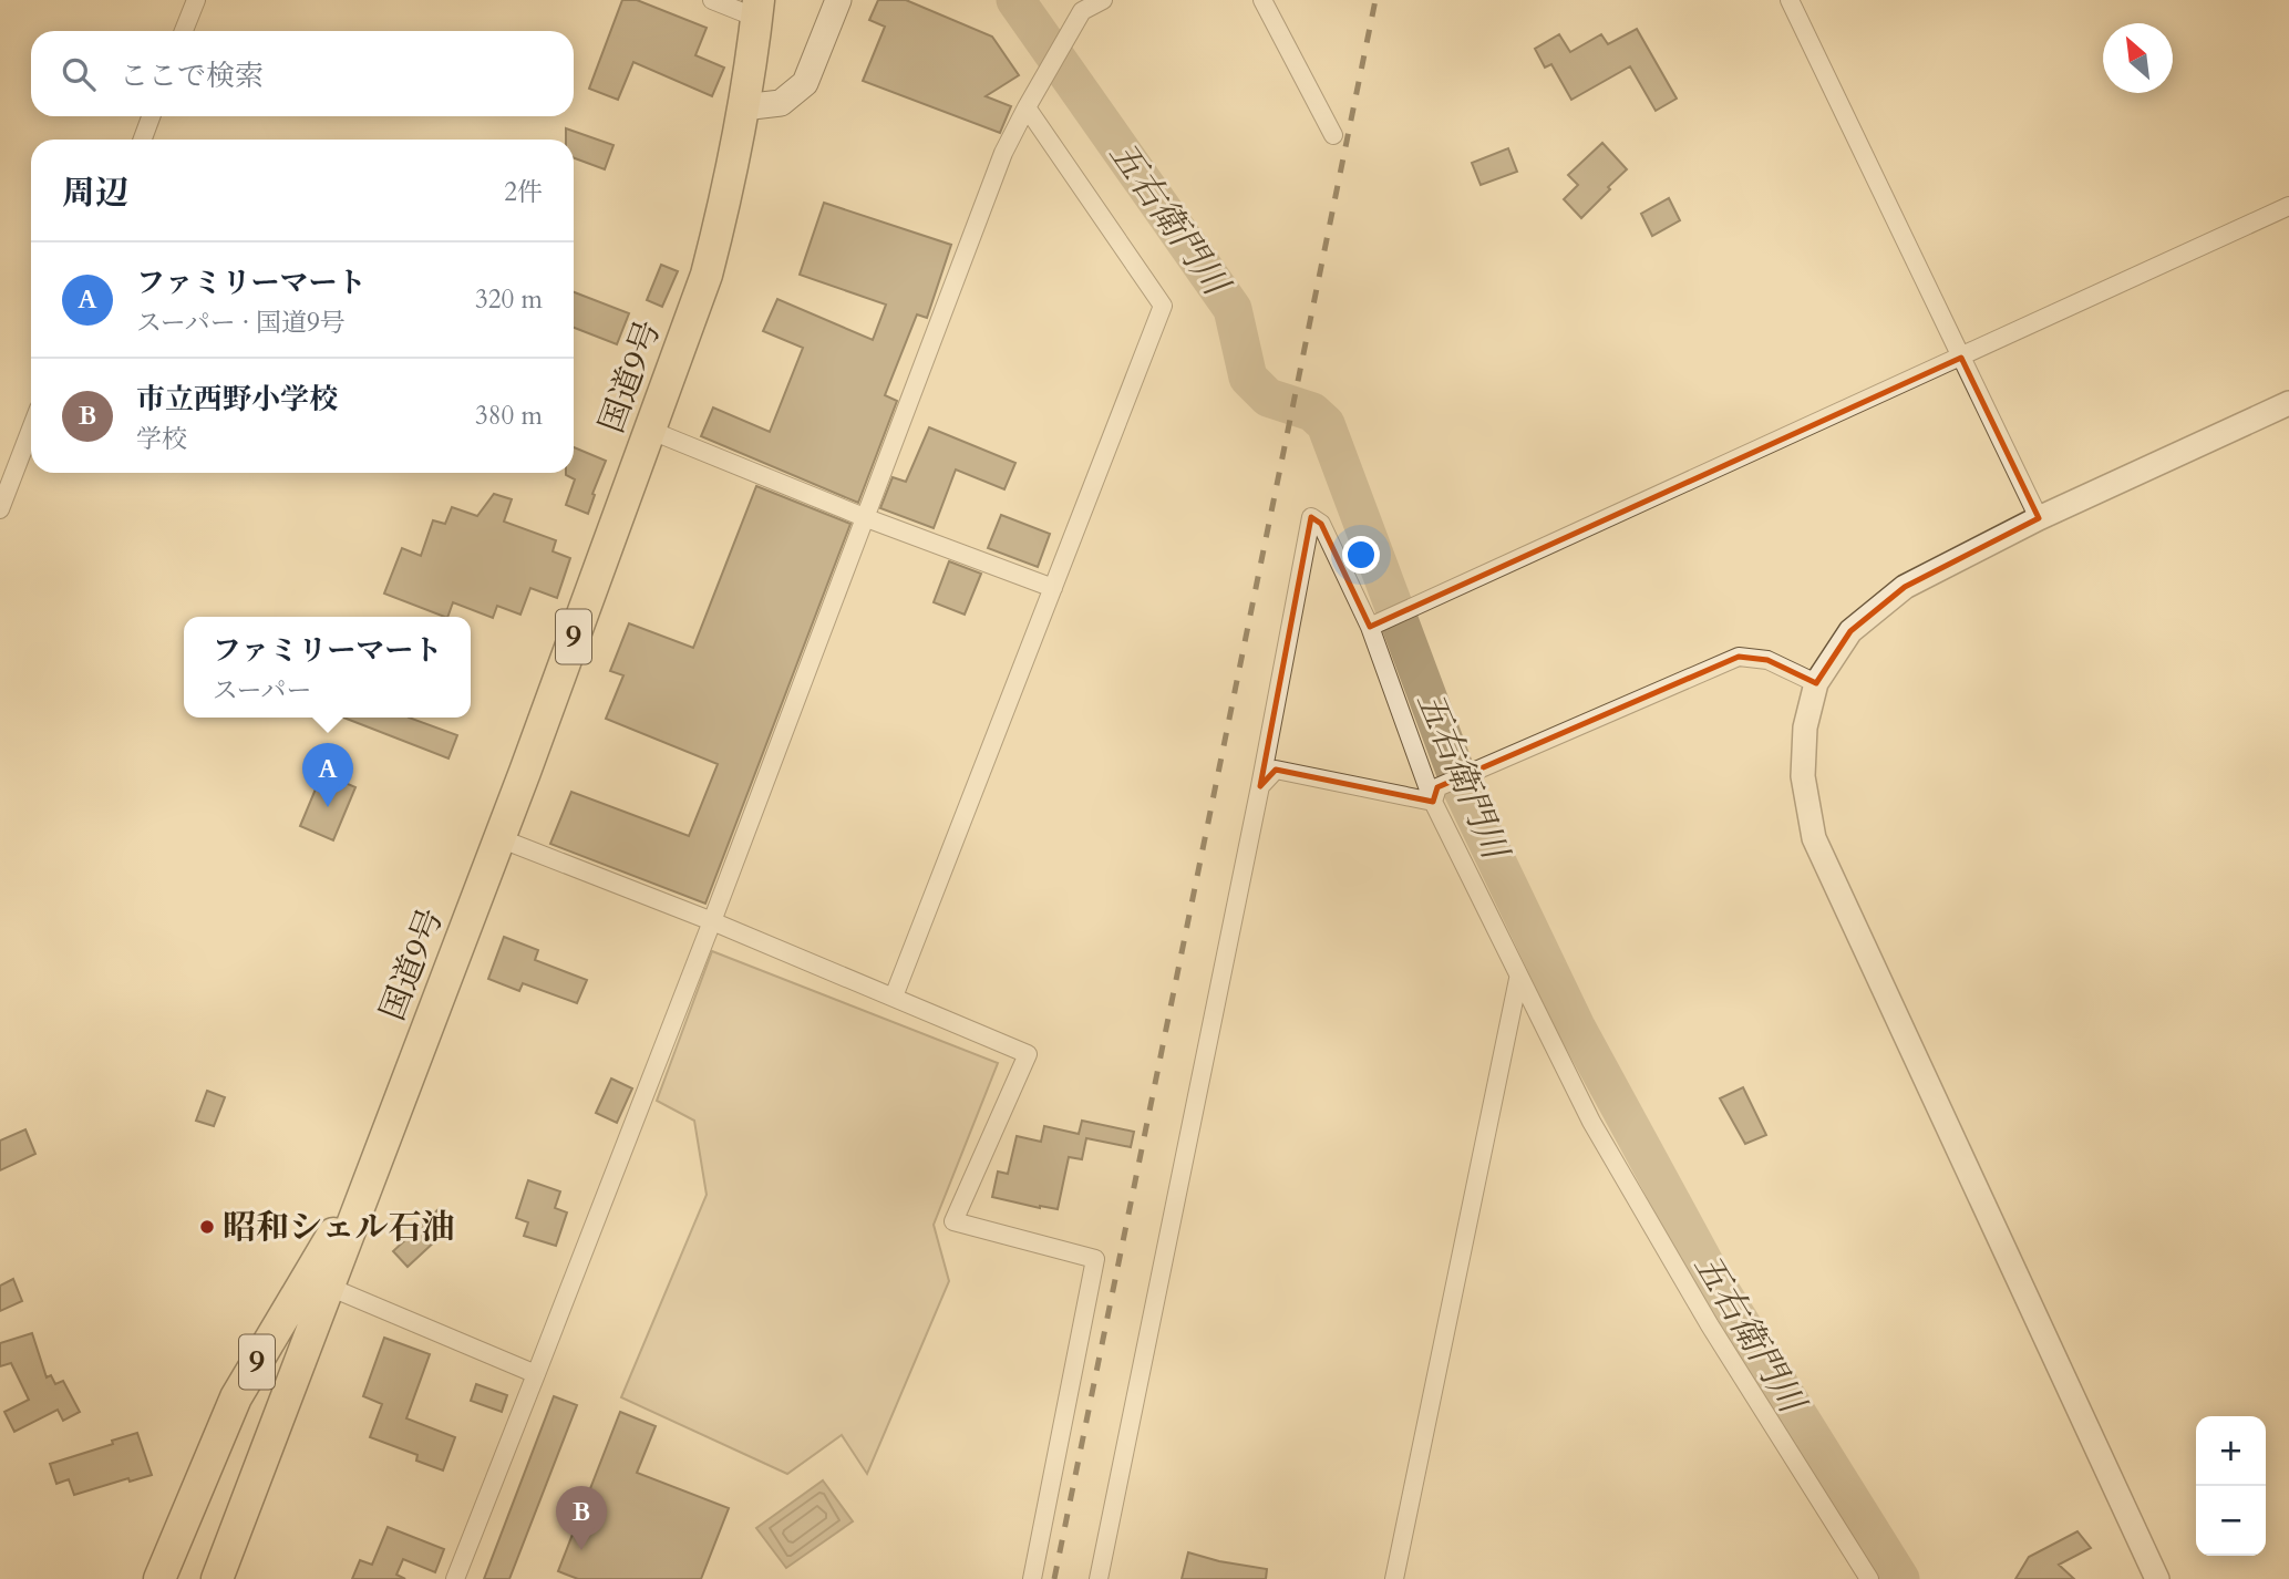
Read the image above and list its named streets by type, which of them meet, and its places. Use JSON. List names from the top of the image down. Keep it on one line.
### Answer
{"streets":{"highway":["国道9号","9"]},"water":["五右衛門川"],"places":["昭和シェル石油"],"north":"top left","page":{"search":"ここで検索","heading":["周辺","2件"],"list":[{"mark":"A","name":"ファミリーマート","note":"スーパー · 国道9号","value":"320 m"},{"mark":"B","name":"市立西野小学校","note":"学校","value":"380 m"}],"popup":["ファミリーマート","スーパー"],"pins":["A","B"],"map_buttons":["+","−"]}}
